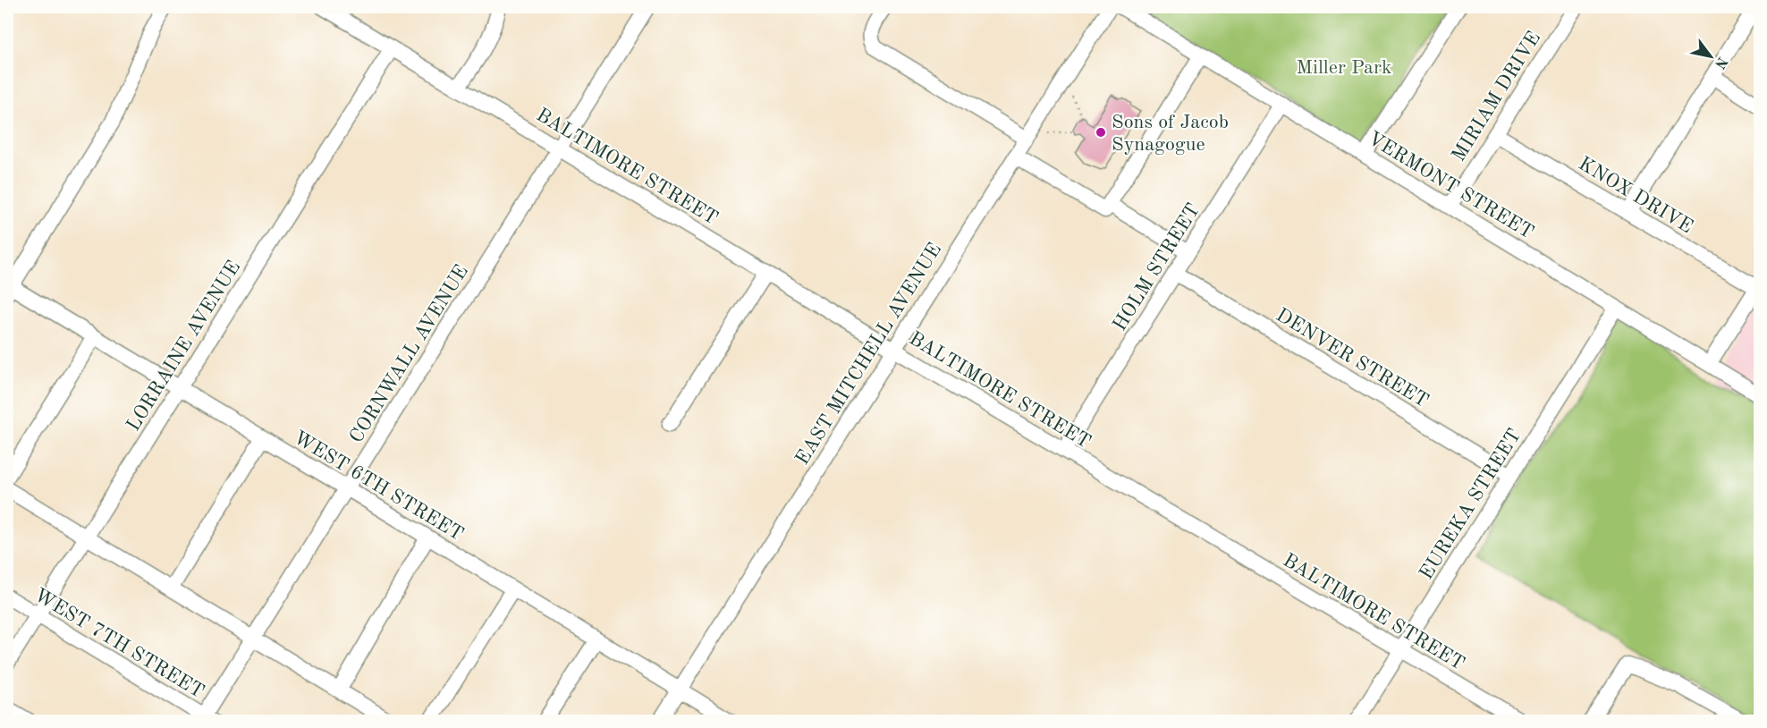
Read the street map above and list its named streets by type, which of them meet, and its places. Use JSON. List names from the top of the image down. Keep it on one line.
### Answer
{"streets":{"street":["MIRIAM DRIVE","BALTIMORE STREET","VERMONT STREET","KNOX DRIVE","HOLM STREET","LORRAINE AVENUE","CORNWALL AVENUE","EAST MITCHELL AVENUE","DENVER STREET","WEST 6TH STREET","EUREKA STREET","WEST 7TH STREET"]},"crossings":[["MIRIAM DRIVE","VERMONT STREET"],["MIRIAM DRIVE","KNOX DRIVE"],["BALTIMORE STREET","HOLM STREET"],["BALTIMORE STREET","LORRAINE AVENUE"],["BALTIMORE STREET","CORNWALL AVENUE"],["BALTIMORE STREET","EAST MITCHELL AVENUE"],["BALTIMORE STREET","EUREKA STREET"],["VERMONT STREET","HOLM STREET"],["VERMONT STREET","EUREKA STREET"],["HOLM STREET","DENVER STREET"],["LORRAINE AVENUE","WEST 6TH STREET"],["LORRAINE AVENUE","WEST 7TH STREET"],["CORNWALL AVENUE","WEST 6TH STREET"],["CORNWALL AVENUE","WEST 7TH STREET"],["EAST MITCHELL AVENUE","WEST 6TH STREET"],["DENVER STREET","EUREKA STREET"]],"parks":["Miller Park"],"places":["Sons of Jacob Synagogue"],"north":"bottom right"}
